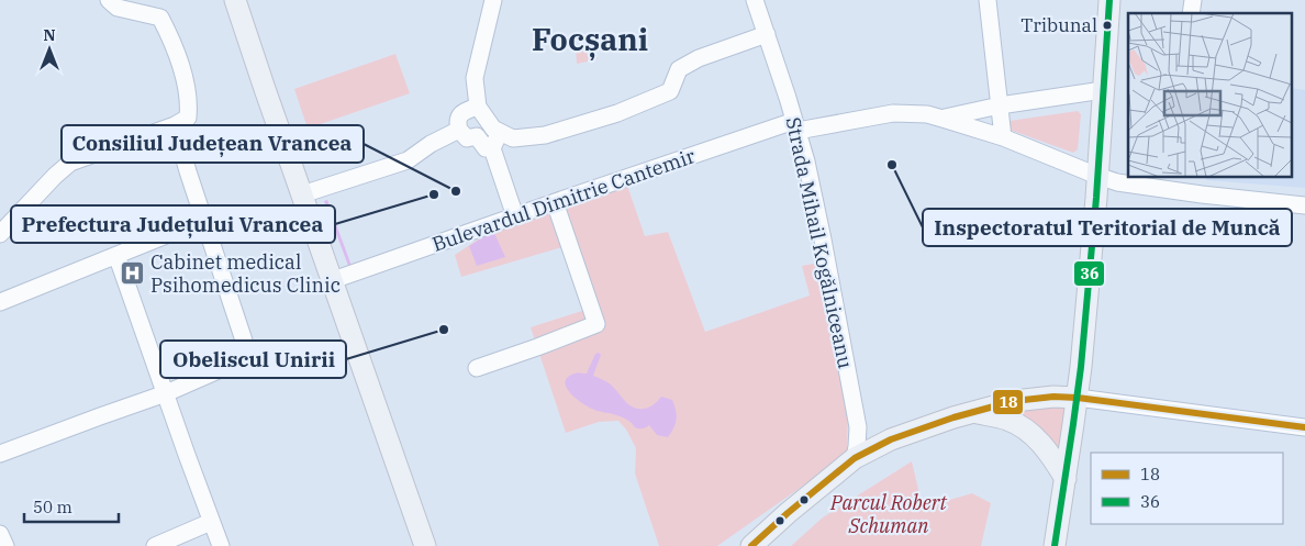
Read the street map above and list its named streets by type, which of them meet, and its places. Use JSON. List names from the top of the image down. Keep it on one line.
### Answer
{"streets":{"street":["Bulevardul Dimitrie Cantemir","Strada Mihail Kogălniceanu"]},"crossings":[["Bulevardul Dimitrie Cantemir","Strada Mihail Kogălniceanu"]],"districts":["Focșani"],"parks":["Parcul Robert Schuman"],"places":{"other":["Tribunal","Inspectoratul Teritorial de Muncă","Consiliul Județean Vrancea","Prefectura Județului Vrancea","Obeliscul Unirii"],"hospital":["Cabinet medical Psihomedicus Clinic"]},"lines":["transit line 36","transit line 18"],"legend":["18","36"],"scale_bar":"50 m","north":"top"}
